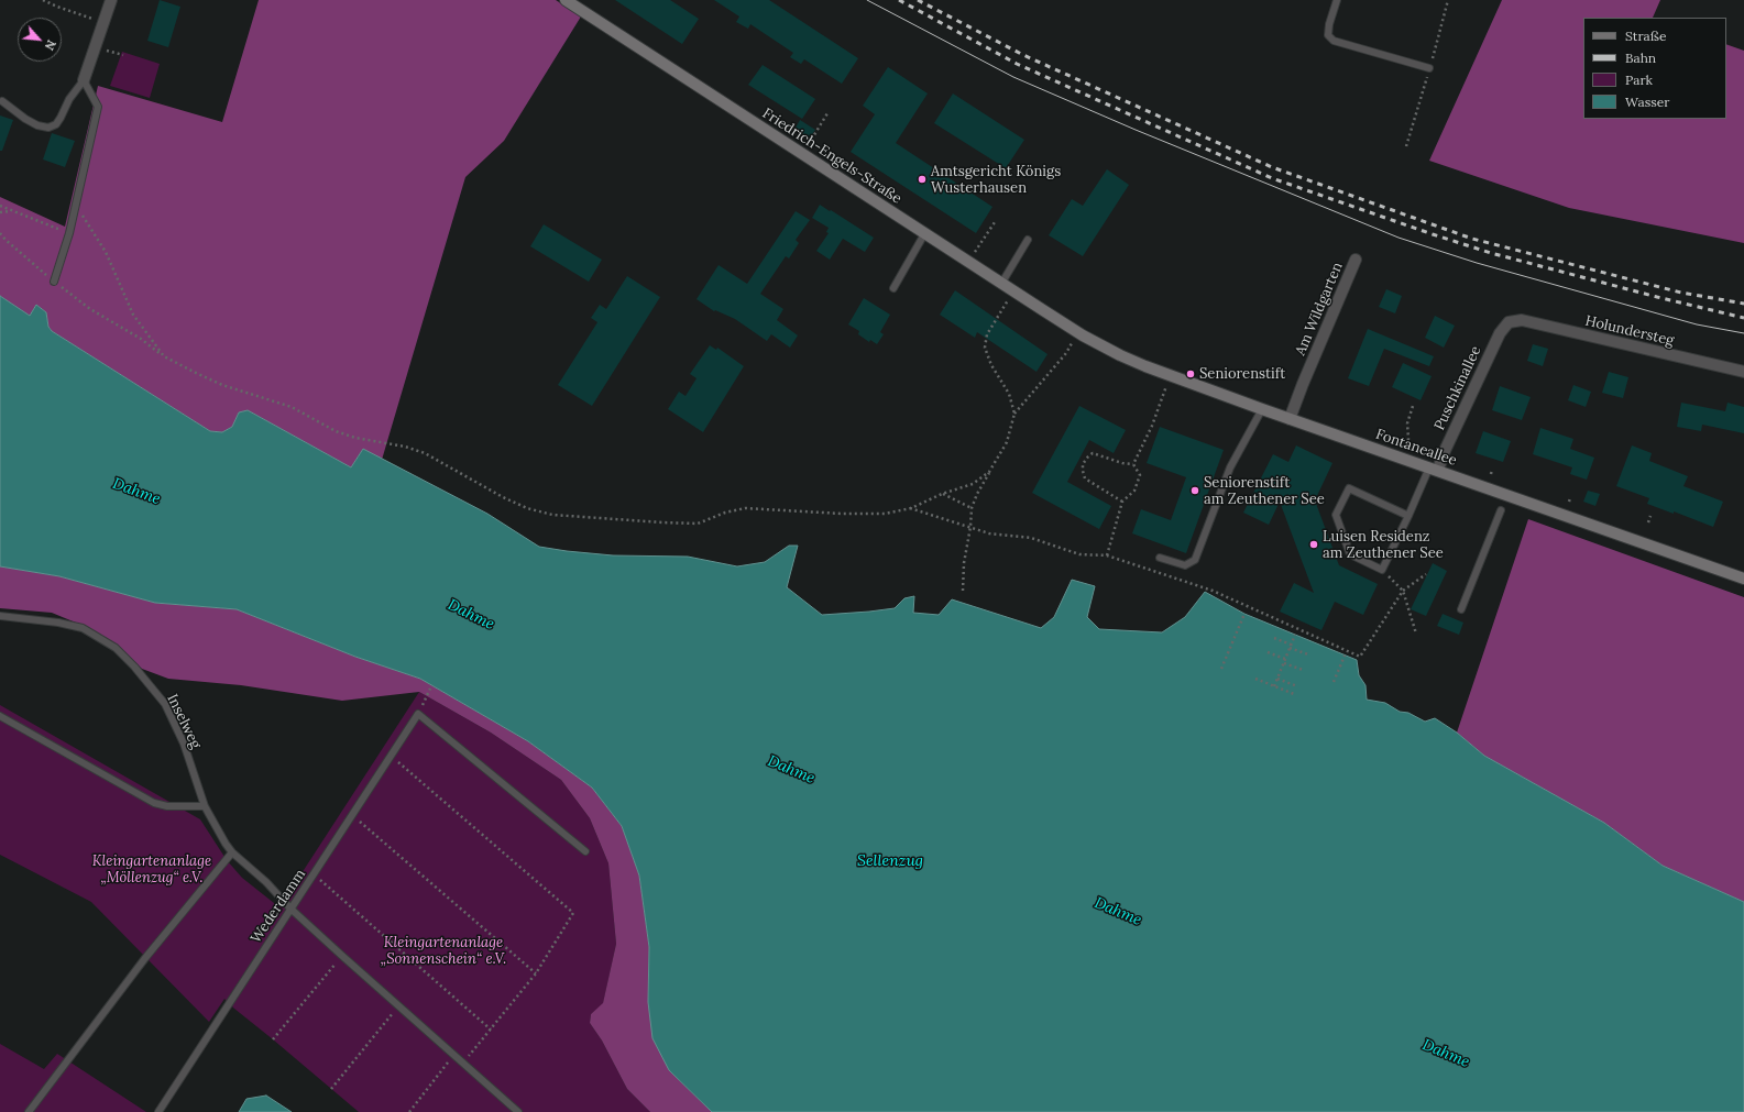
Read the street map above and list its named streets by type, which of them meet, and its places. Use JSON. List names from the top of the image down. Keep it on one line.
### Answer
{"streets":{"main road":["Friedrich-Engels-Straße","Fontaneallee"],"street":["Am Wildgarten","Holundersteg","Puschkinallee"],"lane":["Inselweg","Wederdamm"]},"crossings":[["Friedrich-Engels-Straße","Fontaneallee"],["Am Wildgarten","Fontaneallee"],["Holundersteg","Puschkinallee"],["Puschkinallee","Fontaneallee"],["Inselweg","Wederdamm"]],"water":["Dahme","Sellenzug"],"parks":["Kleingartenanlage „Möllenzug“ e.V.","Kleingartenanlage „Sonnenschein“ e.V."],"places":["Amtsgericht Königs Wusterhausen","Seniorenstift","Seniorenstift am Zeuthener See","Luisen Residenz am Zeuthener See"],"legend":["Straße","Bahn","Park","Wasser"],"north":"bottom right"}
